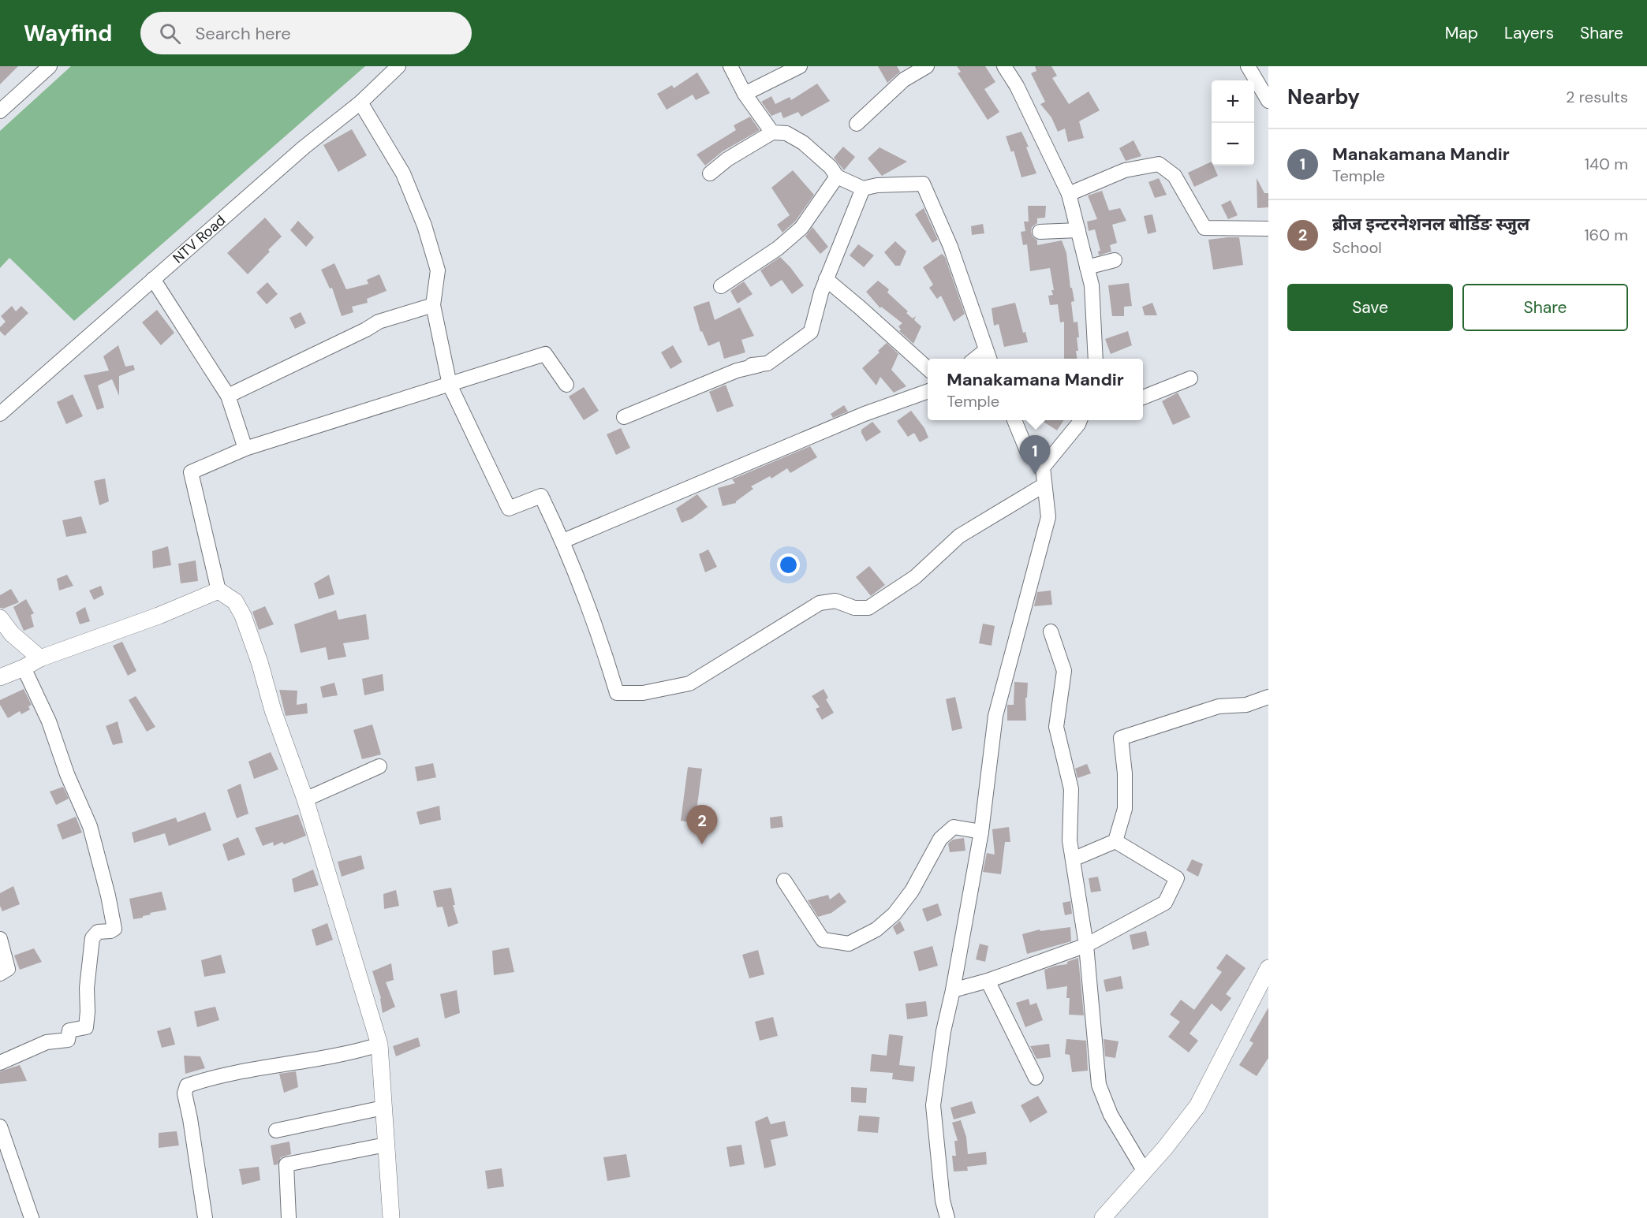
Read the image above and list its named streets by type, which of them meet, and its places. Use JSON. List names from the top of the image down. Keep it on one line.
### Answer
{"streets":{"street":["NTV Road"]},"page":{"header":"Wayfind","search":"Search here","nav":["Map","Layers","Share"],"heading":["Nearby","2 results"],"map_buttons":["+","−"],"list":[{"mark":"1","name":"Manakamana Mandir","note":"Temple","value":"140 m"},{"mark":"2","name":"ब्रीज इन्टरनेशनल बोर्डिङ स्जुल","note":"School","value":"160 m"}],"buttons":["Save","Share"],"popup":["Manakamana Mandir","Temple"],"pins":["1","2"]}}
